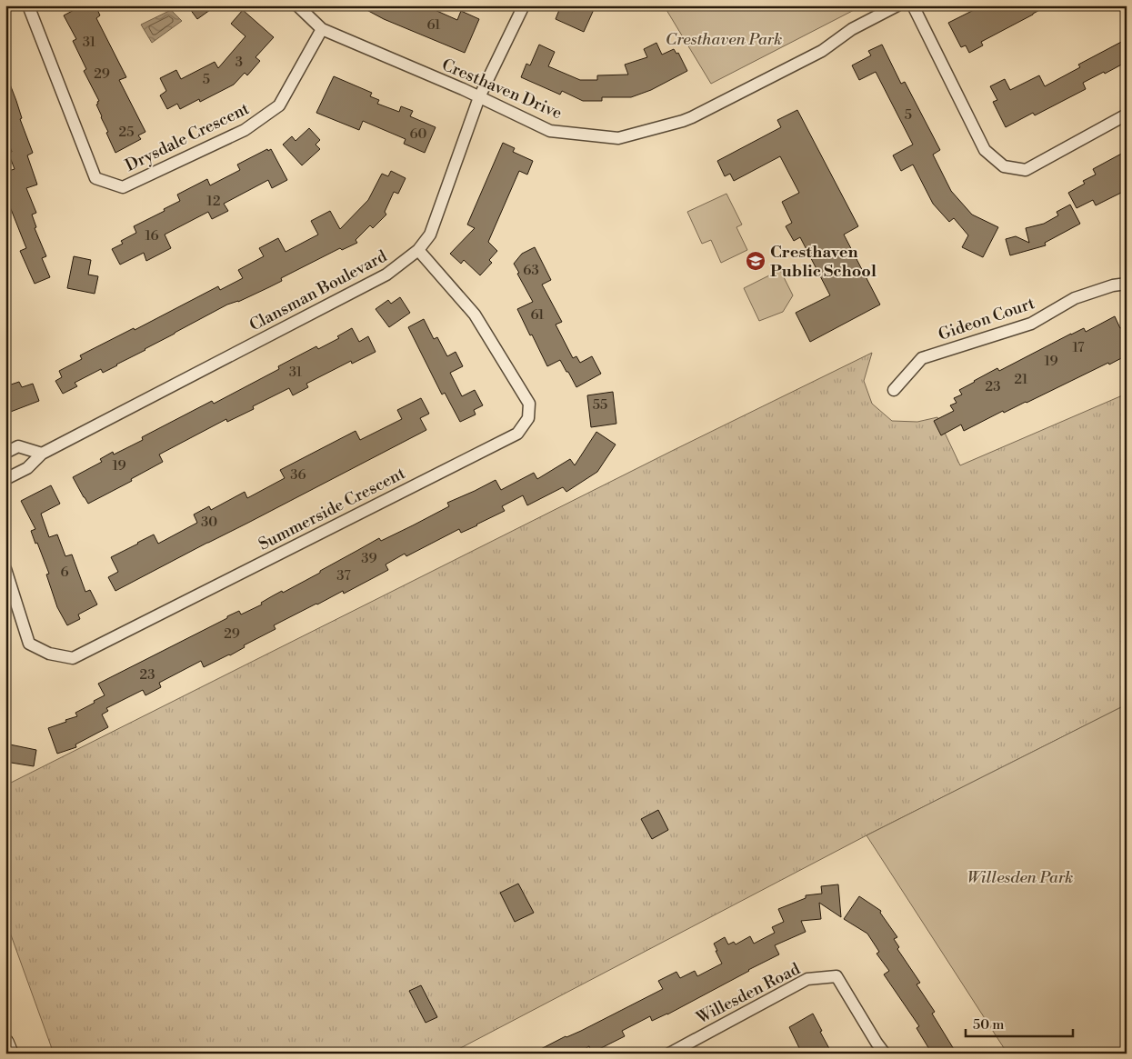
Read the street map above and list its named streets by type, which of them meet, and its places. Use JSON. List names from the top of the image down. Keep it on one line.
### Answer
{"streets":{"street":["Cresthaven Drive","Drysdale Crescent","Clansman Boulevard","Gideon Court","Summerside Crescent","Willesden Road"]},"crossings":[["Cresthaven Drive","Drysdale Crescent"],["Cresthaven Drive","Clansman Boulevard"],["Clansman Boulevard","Summerside Crescent"]],"parks":["Cresthaven Park","Willesden Park"],"places":{"school or university":["Cresthaven Public School"]},"house_numbers":["61","31","3","29","5","5","25","60","12","16","63","61","17","19","31","21","23","55","19","36","30","39","6","37","29","23"],"scale_bar":"50 m"}
